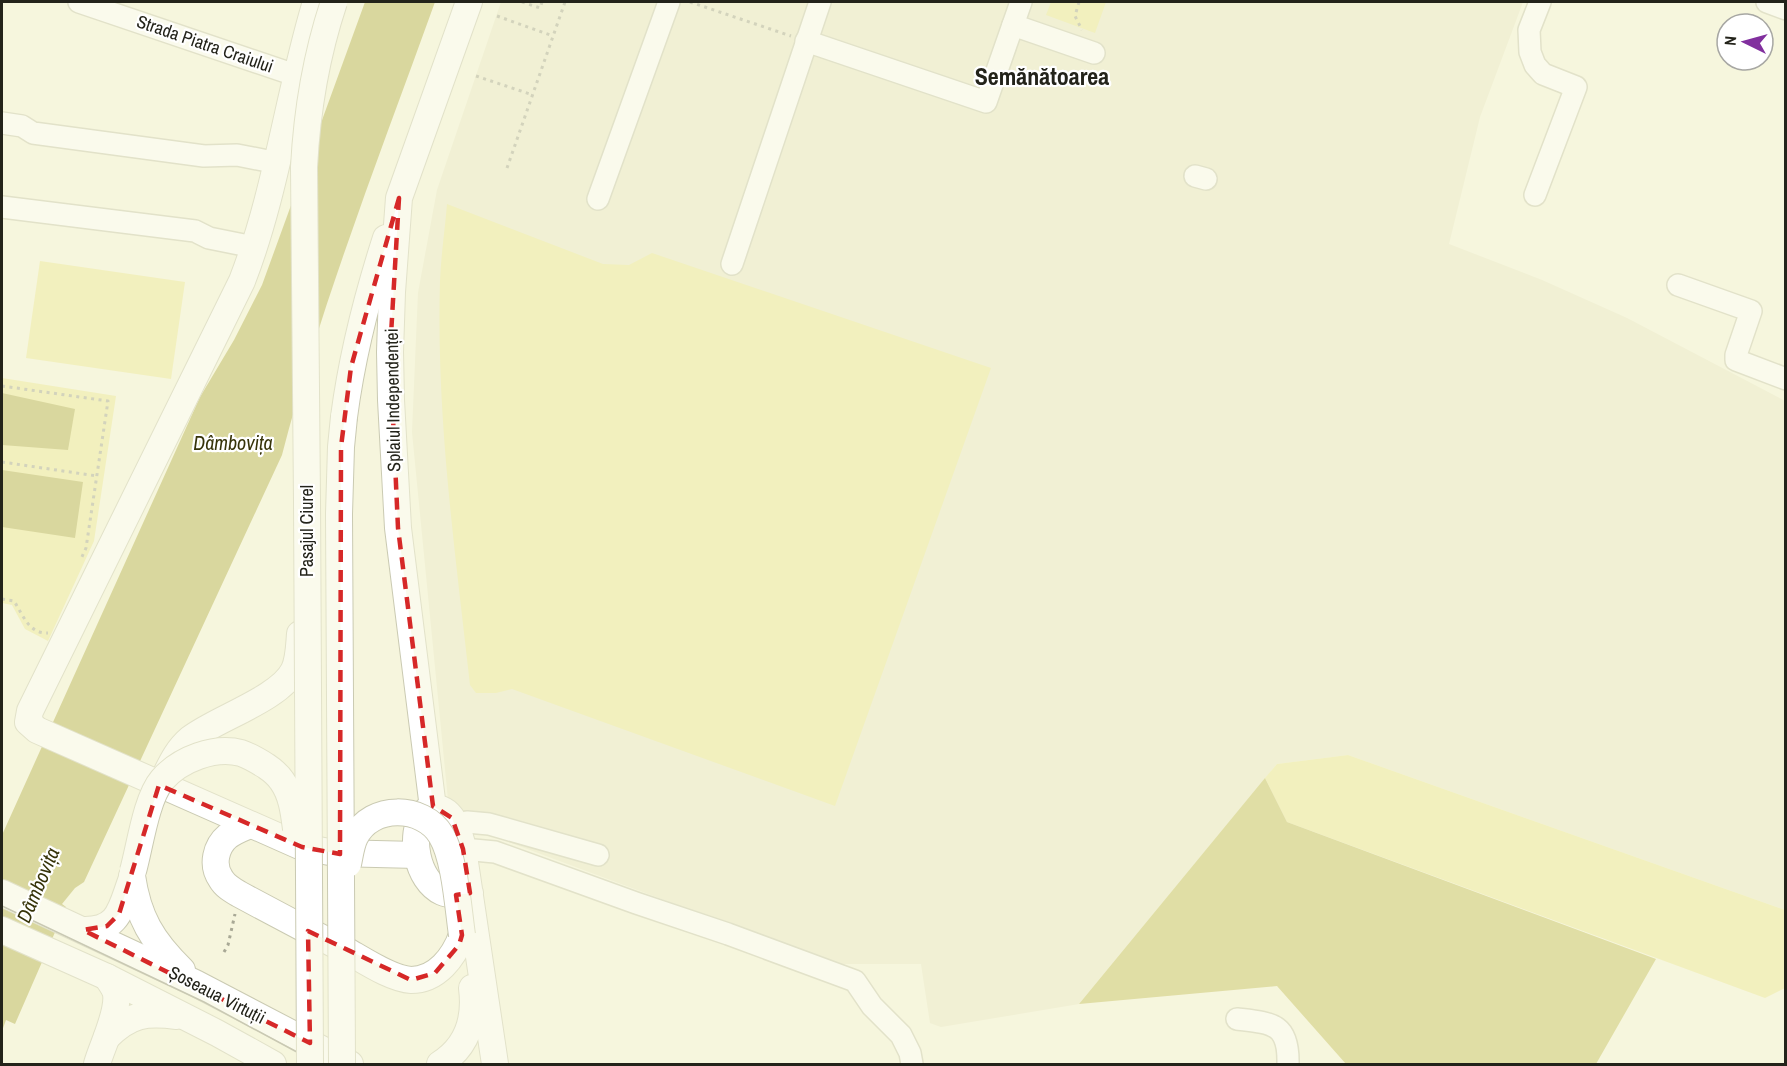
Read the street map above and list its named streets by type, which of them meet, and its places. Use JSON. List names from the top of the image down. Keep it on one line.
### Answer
{"streets":{"main road":["Splaiul Independenței","Pasajul Ciurel","Șoseaua Virtuții"],"street":["Strada Piatra Craiului"]},"crossings":[["Splaiul Independenței","Pasajul Ciurel"]],"districts":["Semănătoarea"],"water":["Dâmbovița"],"north":"left"}
